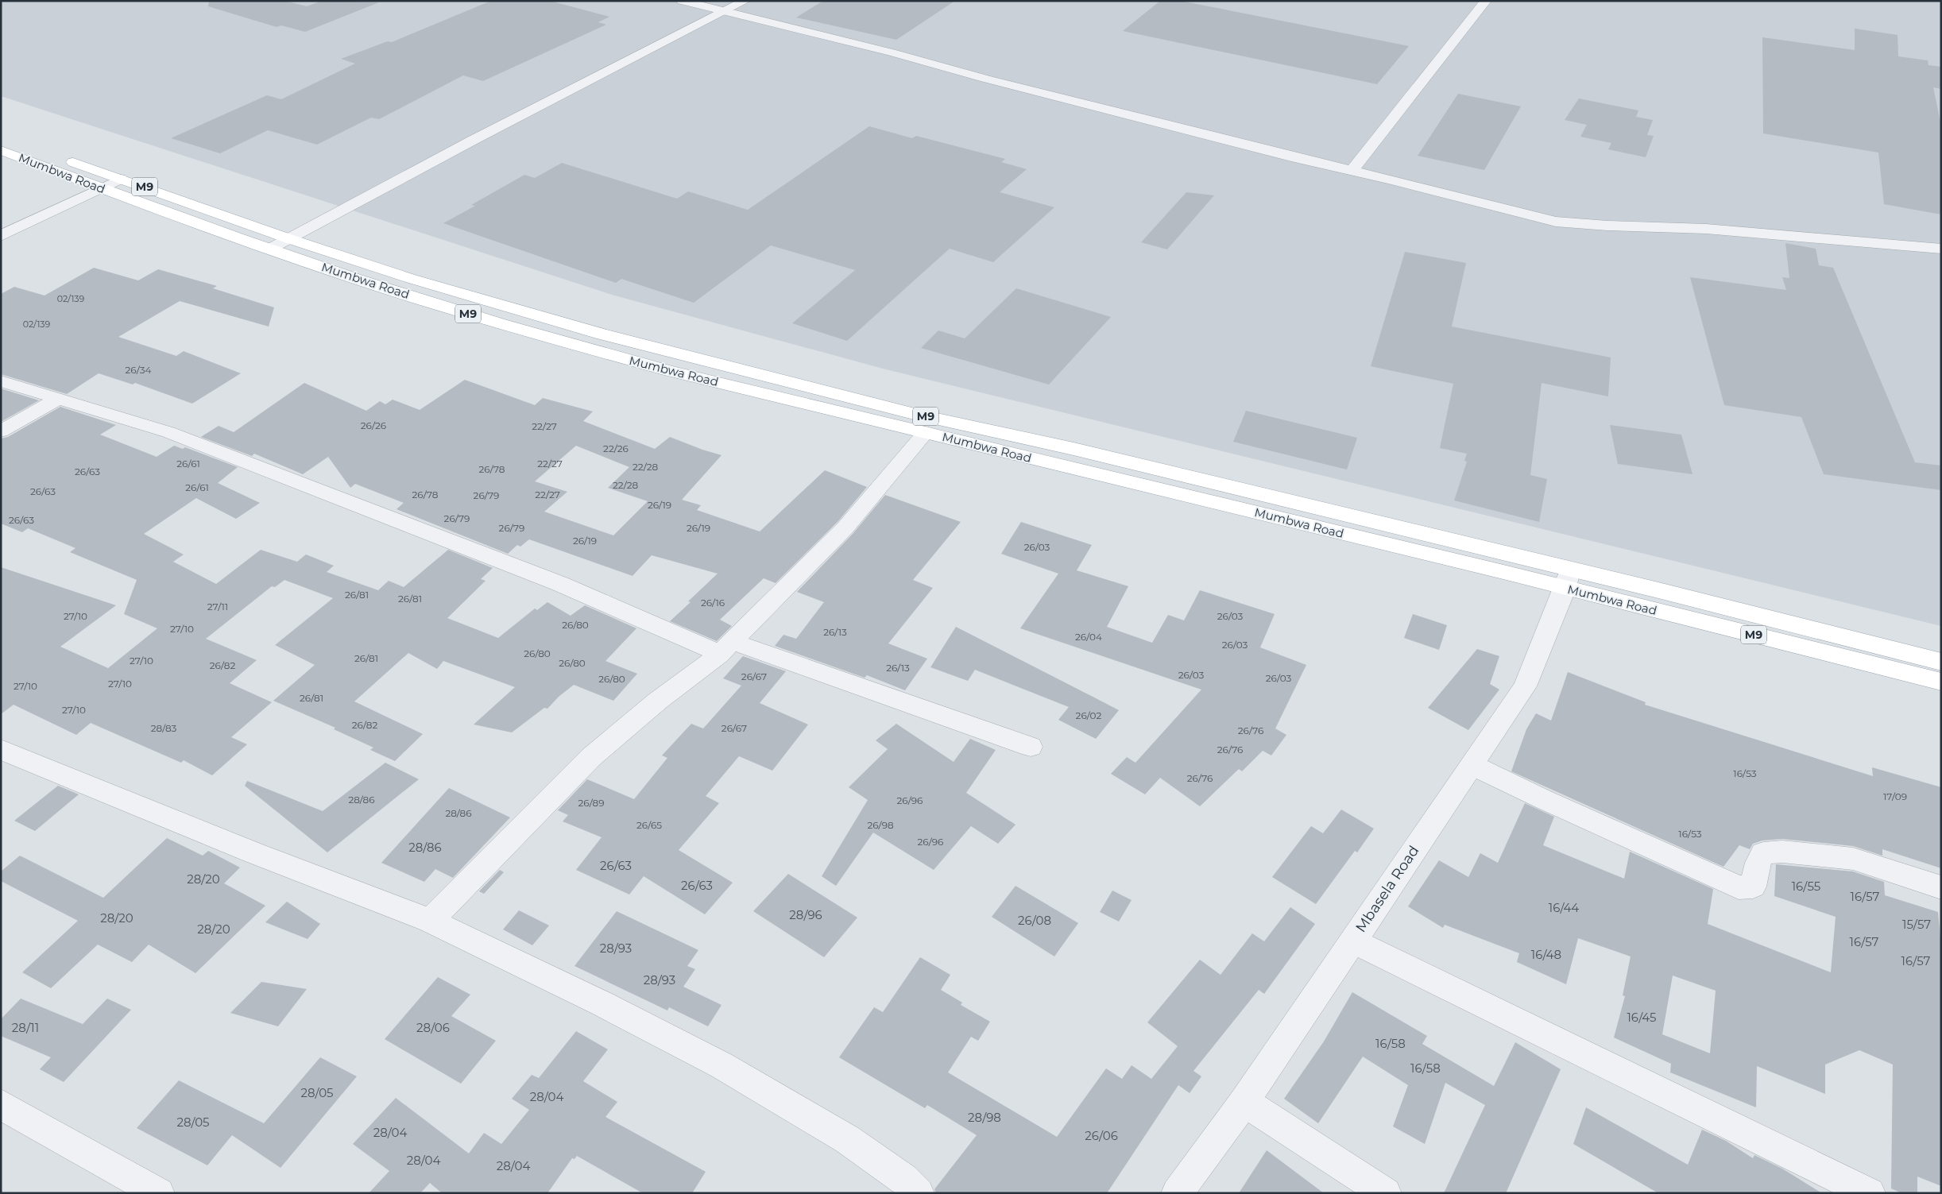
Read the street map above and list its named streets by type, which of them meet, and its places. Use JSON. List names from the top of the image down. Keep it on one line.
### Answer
{"streets":{"main road":["Mumbwa Road","M9"],"street":["Mbasela Road"]},"crossings":[["Mumbwa Road","Mbasela Road"]],"house_numbers":["02/139","02/139","26/34","26/26","22/27","22/26","26/61","22/27","22/28","26/78","26/63","22/28","26/61","26/63","26/78","22/27","26/79","26/19","26/79","26/63","26/79","26/19","26/19","26/03","26/81","26/81","26/16","27/11","27/10","26/03","26/80","27/10","26/13","26/04","26/03","26/80","26/81","27/10","26/80","26/82","26/13","26/03","26/67","26/03","26/80","27/10","27/10","26/81","27/10","26/02","26/82","28/83","26/67","26/76","26/76","16/53","26/76","17/09","28/86","26/96","26/89","28/86","26/65","26/98","16/53","26/96","28/86","26/63","28/20","26/63","16/55","16/57","16/44","28/96","28/20","26/08","15/57","28/20","16/57","28/93","16/48","16/57","28/93","16/45","28/11","28/06","16/58","16/58","28/05","28/04","28/98","28/05","28/04","26/06","28/04","28/04"]}
